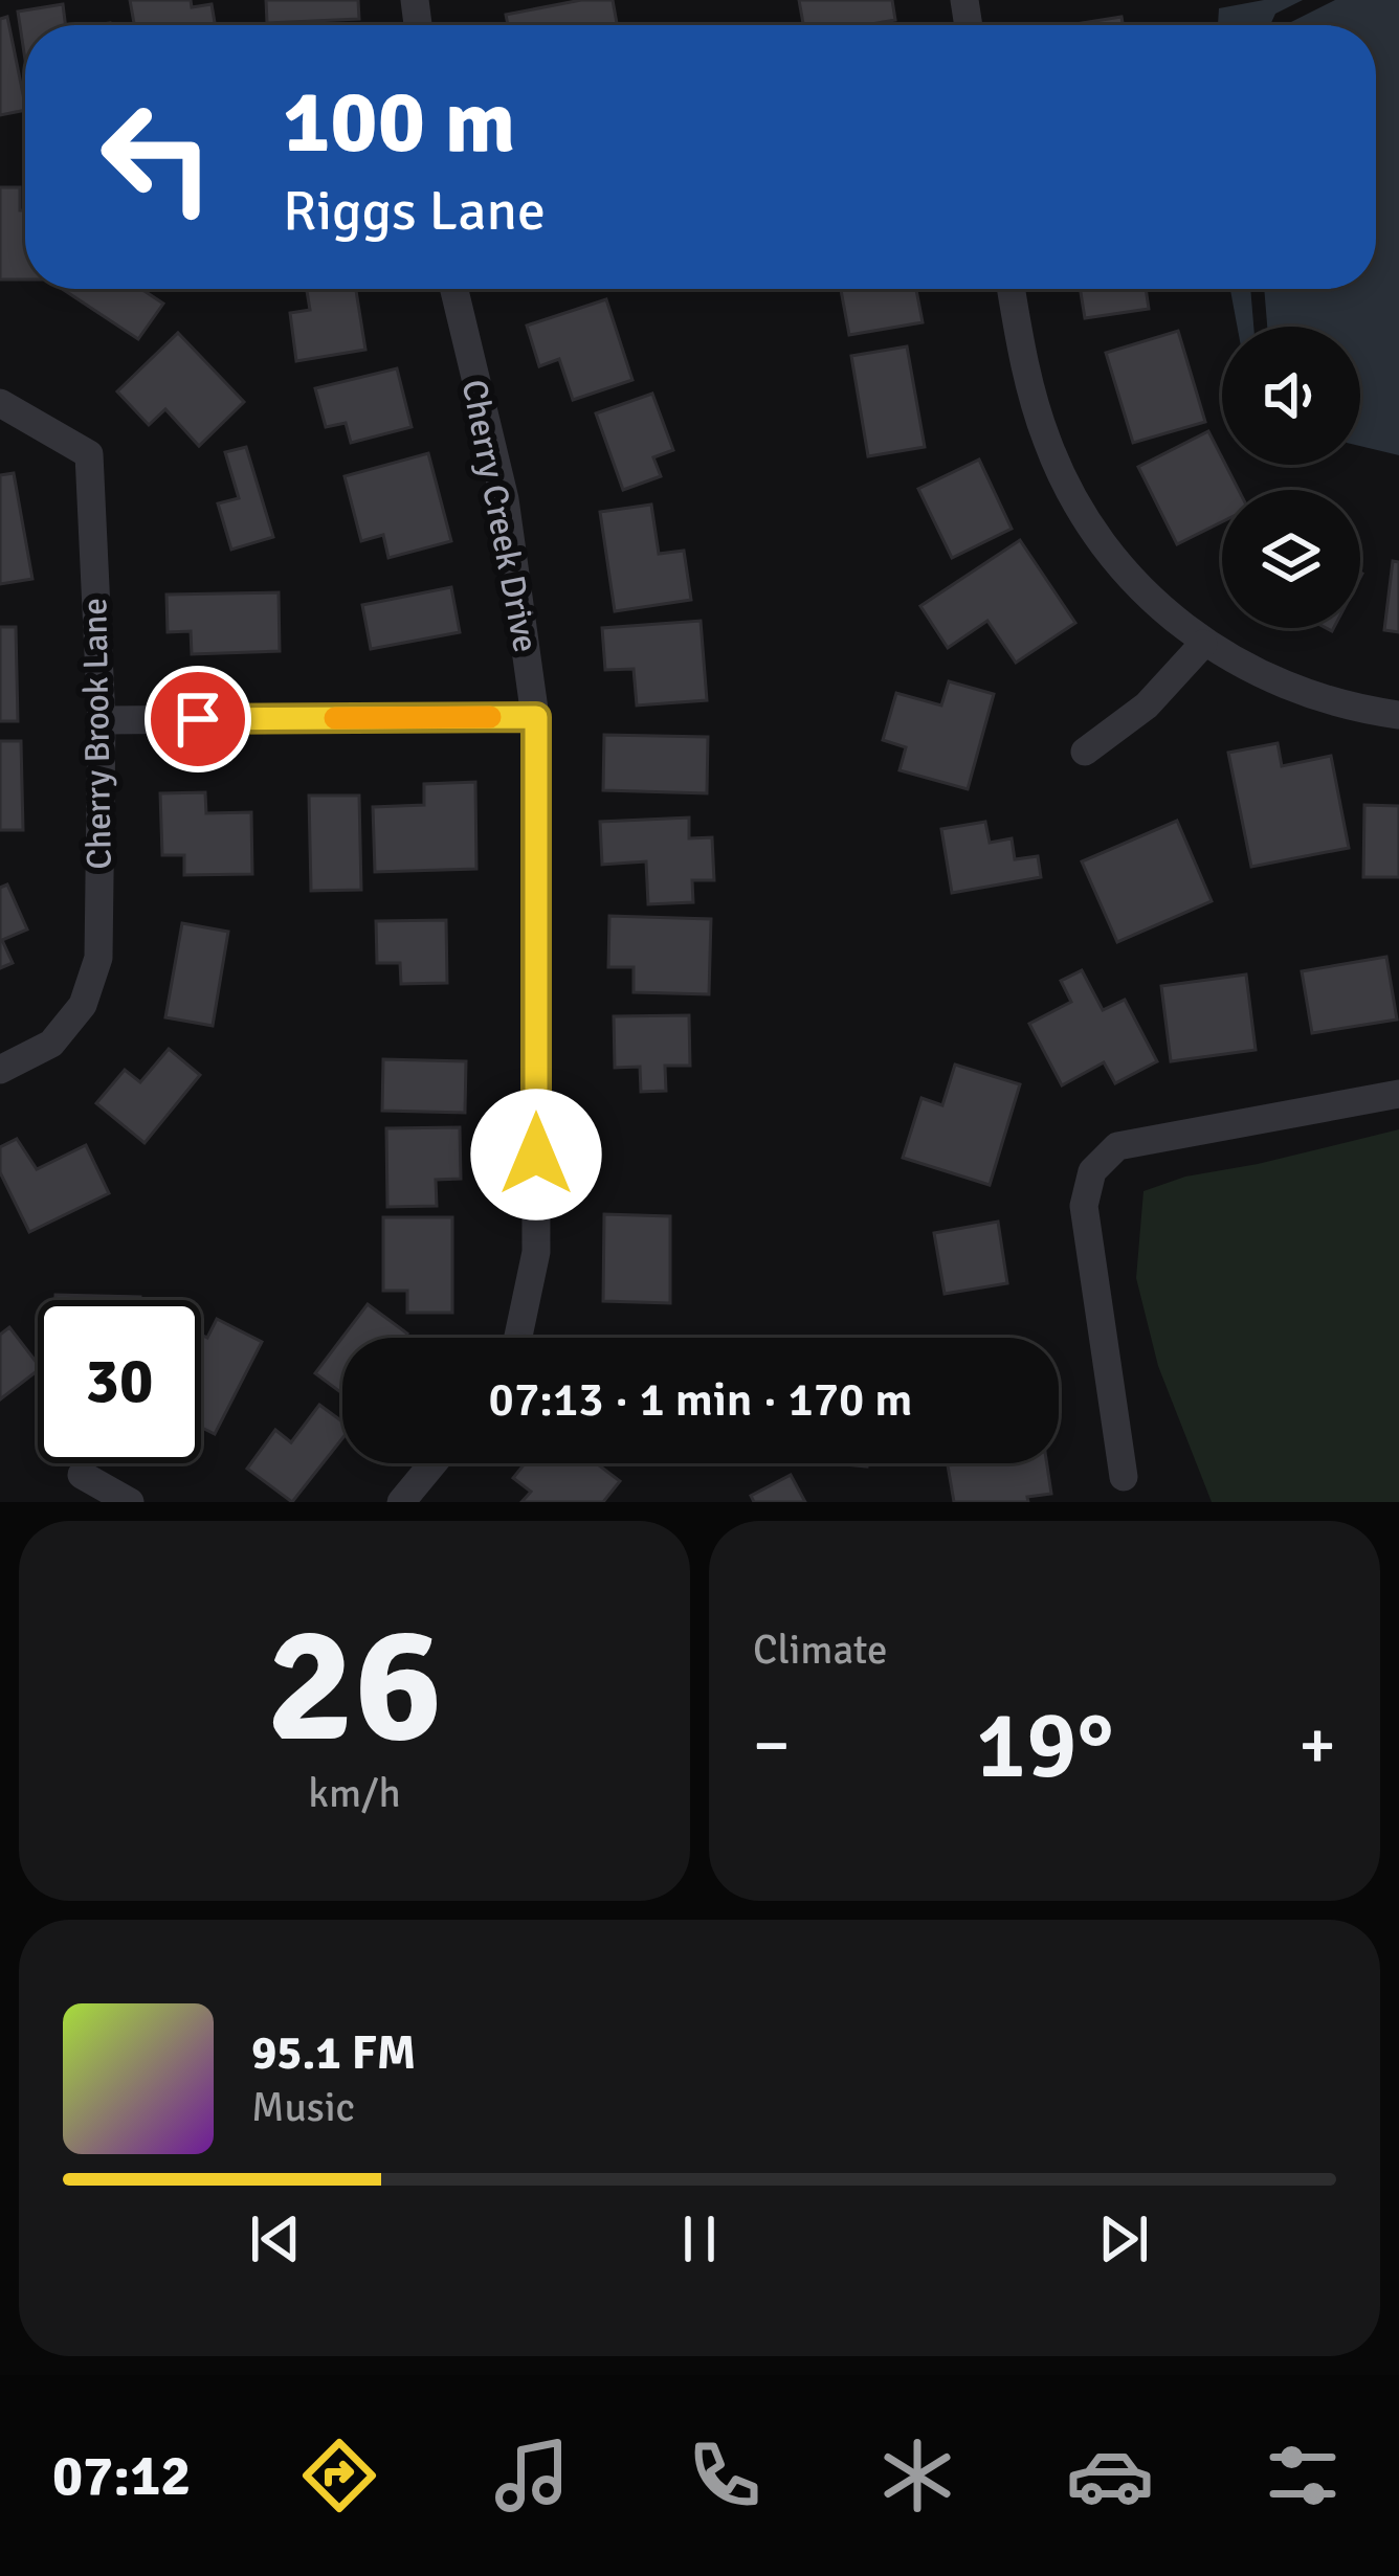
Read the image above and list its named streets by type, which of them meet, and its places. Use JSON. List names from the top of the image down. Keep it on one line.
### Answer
{"streets":{"street":["Cherry Creek Drive","Cherry Brook Lane"]},"page":{"turn":["100 m","Riggs Lane"],"limit":"30","trip":"07:13 · 1 min · 170 m","tile":[["26","km/h"],"Climate"],"heat":["−","19°","+"],"song":["95.1 FM","Music"],"tabs":"07:12"}}
